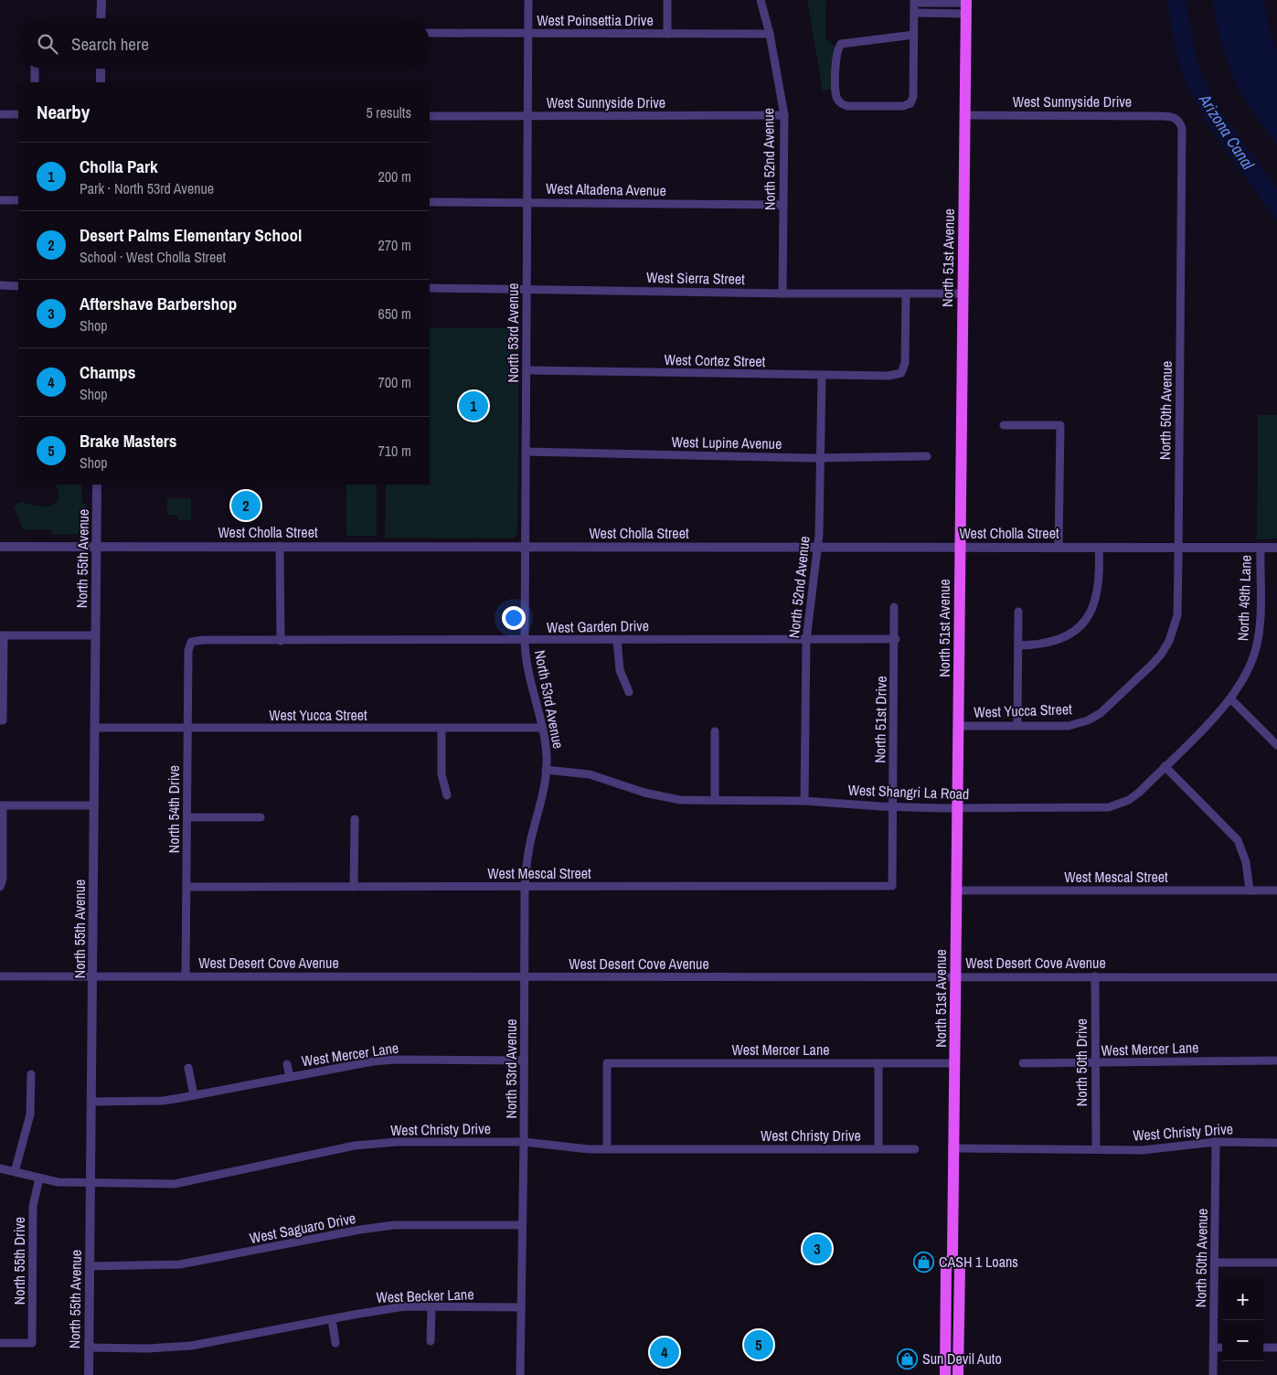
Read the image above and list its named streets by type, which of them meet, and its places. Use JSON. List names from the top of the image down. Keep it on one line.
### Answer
{"streets":{"main road":["North 51st Avenue"],"street":["West Poinsettia Drive","West Sunnyside Drive","North 52nd Avenue","West Altadena Avenue","West Sierra Street","North 53rd Avenue","West Cortez Street","North 50th Avenue","West Lupine Avenue","West Cholla Street","North 55th Avenue","North 49th Lane","West Garden Drive","West Yucca Street","North 51st Drive","West Shangri La Road","North 54th Drive","West Mescal Street","West Desert Cove Avenue","West Mercer Lane","North 50th Drive","West Christy Drive","West Saguaro Drive","North 55th Drive","West Becker Lane"]},"crossings":[["West Poinsettia Drive","North 52nd Avenue"],["West Poinsettia Drive","North 53rd Avenue"],["West Sunnyside Drive","North 52nd Avenue"],["West Sunnyside Drive","North 51st Avenue"],["West Sunnyside Drive","North 53rd Avenue"],["West Sunnyside Drive","North 50th Avenue"],["North 52nd Avenue","West Altadena Avenue"],["North 52nd Avenue","West Sierra Street"],["North 52nd Avenue","West Cortez Street"],["North 52nd Avenue","West Lupine Avenue"],["North 52nd Avenue","West Cholla Street"],["North 52nd Avenue","West Garden Drive"],["North 52nd Avenue","West Shangri La Road"],["West Altadena Avenue","North 53rd Avenue"],["North 51st Avenue","West Sierra Street"],["North 51st Avenue","West Cholla Street"],["North 51st Avenue","West Yucca Street"],["North 51st Avenue","West Shangri La Road"],["North 51st Avenue","West Mescal Street"],["North 51st Avenue","West Desert Cove Avenue"],["North 51st Avenue","West Mercer Lane"],["North 51st Avenue","West Christy Drive"],["West Sierra Street","North 53rd Avenue"],["West Sierra Street","West Cortez Street"],["North 53rd Avenue","West Cortez Street"],["North 53rd Avenue","West Lupine Avenue"],["North 53rd Avenue","West Cholla Street"],["North 53rd Avenue","West Garden Drive"],["North 53rd Avenue","West Yucca Street"],["North 53rd Avenue","West Shangri La Road"],["North 53rd Avenue","West Mescal Street"],["North 53rd Avenue","West Desert Cove Avenue"],["North 53rd Avenue","West Mercer Lane"],["North 53rd Avenue","West Christy Drive"],["North 53rd Avenue","West Saguaro Drive"],["North 53rd Avenue","West Becker Lane"],["North 50th Avenue","West Cholla Street"],["North 50th Avenue","West Yucca Street"],["North 50th Avenue","West Christy Drive"],["West Cholla Street","North 55th Avenue"],["West Cholla Street","North 49th Lane"],["North 55th Avenue","West Yucca Street"],["North 55th Avenue","West Desert Cove Avenue"],["North 55th Avenue","West Mercer Lane"],["North 55th Avenue","West Christy Drive"],["North 55th Avenue","West Saguaro Drive"],["North 55th Avenue","West Becker Lane"],["North 49th Lane","West Shangri La Road"],["West Garden Drive","North 51st Drive"],["West Garden Drive","North 54th Drive"],["West Yucca Street","North 54th Drive"],["North 51st Drive","West Shangri La Road"],["North 51st Drive","West Mescal Street"],["North 54th Drive","West Mescal Street"],["North 54th Drive","West Desert Cove Avenue"],["West Desert Cove Avenue","North 50th Drive"],["West Mercer Lane","North 50th Drive"],["West Mercer Lane","West Christy Drive"],["North 50th Drive","West Christy Drive"],["West Christy Drive","North 55th Drive"]],"water":["Arizona Canal"],"places":{"shop":["CASH 1 Loans","Sun Devil Auto"]},"page":{"search":"Search here","heading":["Nearby","5 results"],"list":[{"mark":"1","name":"Cholla Park","note":"Park · North 53rd Avenue","value":"200 m"},{"mark":"2","name":"Desert Palms Elementary School","note":"School · West Cholla Street","value":"270 m"},{"mark":"3","name":"Aftershave Barbershop","note":"Shop","value":"650 m"},{"mark":"4","name":"Champs","note":"Shop","value":"700 m"},{"mark":"5","name":"Brake Masters","note":"Shop","value":"710 m"}],"pins":["1","2","3","5","4"],"map_buttons":["+","−"]}}
